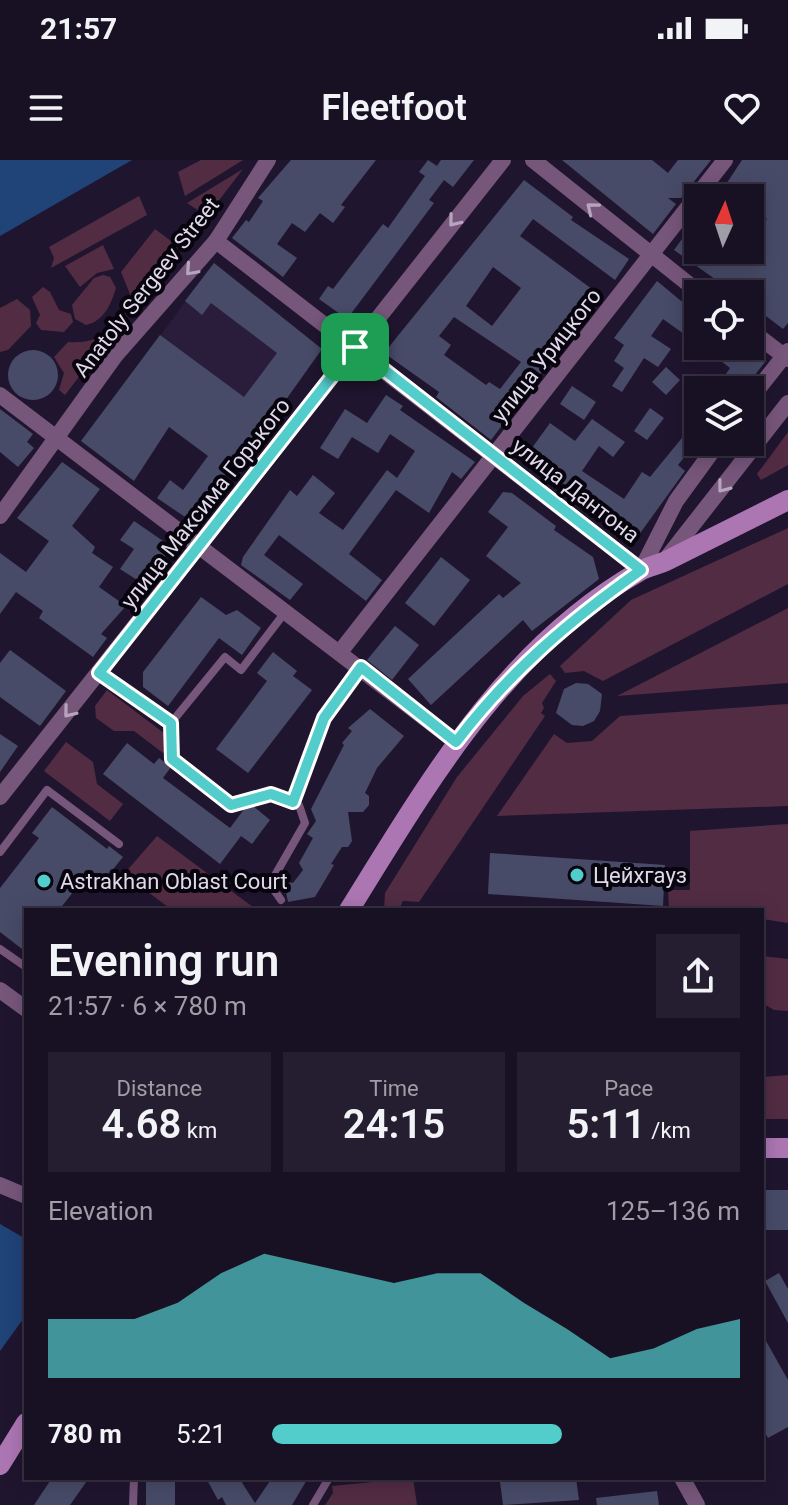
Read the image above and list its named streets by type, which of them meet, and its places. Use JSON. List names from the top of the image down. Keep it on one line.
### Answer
{"streets":{"street":["Anatoly Sergeev Street","улица Урицкого","улица Дантона","улица Максима Горького"]},"crossings":[["Anatoly Sergeev Street","улица Дантона"],["улица Урицкого","улица Дантона"],["улица Дантона","улица Максима Горького"]],"one_way":["Anatoly Sergeev Street","улица Максима Горького"],"places":["Цейхгауз","Astrakhan Oblast Court"],"north":"top","page":{"status":"21:57","header":"Fleetfoot","heading":["Evening run","21:57 · 6 × 780 m"],"stats":[["Distance","4.68 km"],["Time","24:15"],["Pace","5:11 /km"]],"chart":["Elevation","125–136 m"],"list":[{"name":"780 m","note":"5:21"}]}}
